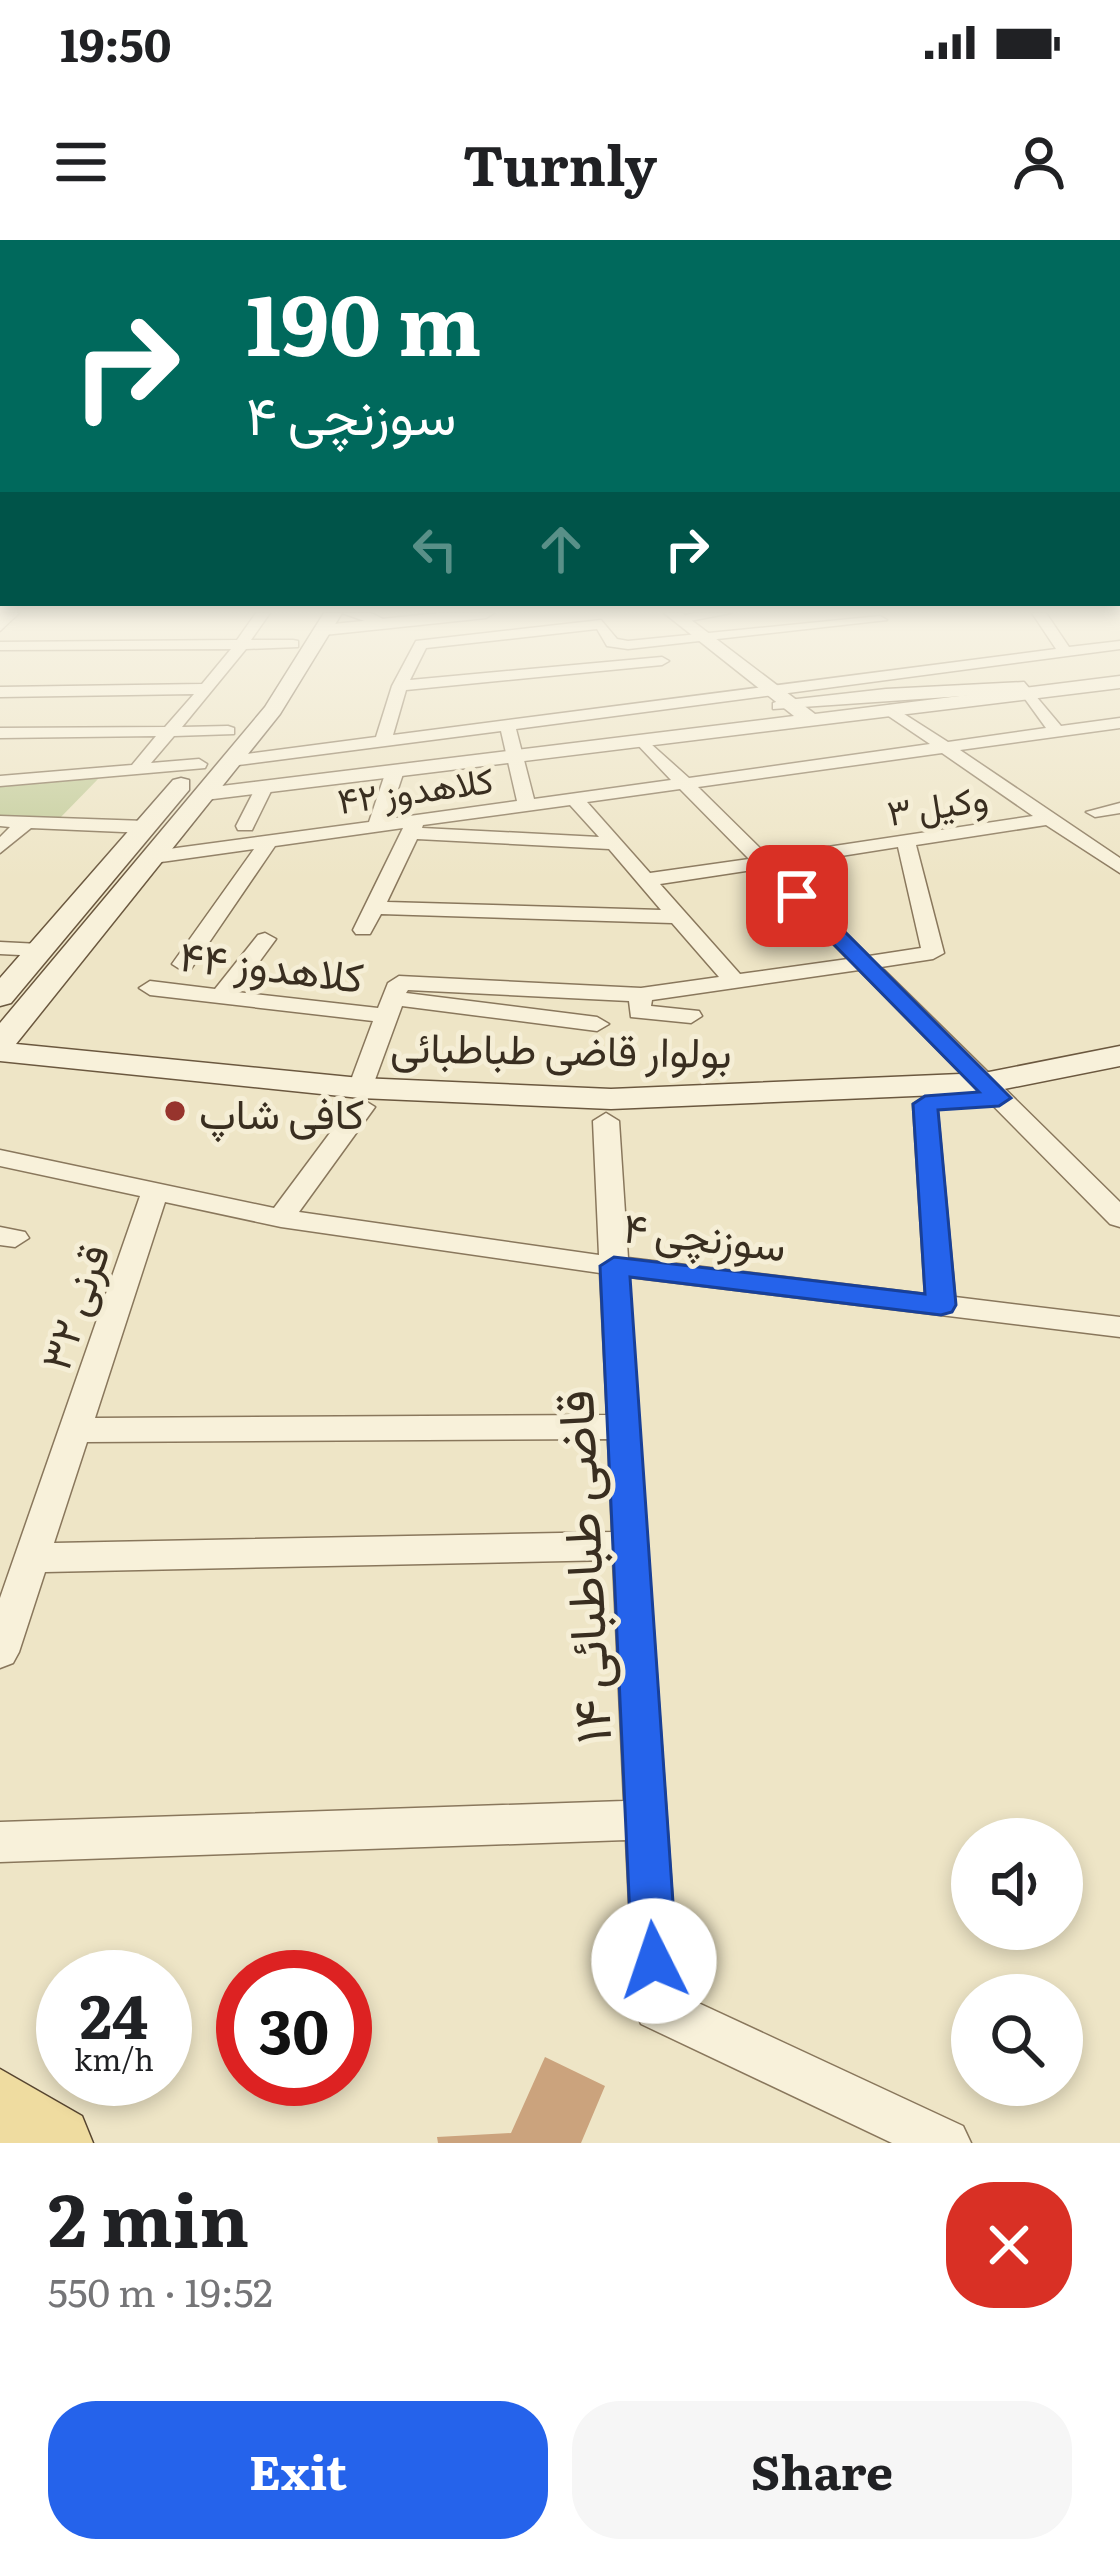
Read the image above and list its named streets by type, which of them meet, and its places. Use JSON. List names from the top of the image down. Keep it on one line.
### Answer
{"streets":{"main road":["بولوار قاضی طباطبائی"],"street":["کلاهدوز ۴۲","وکيل ۳","کلاهدوز ۴۴","سوزنچی ۴","قرنی ۳۲","قاضی طباطبائی ۱۴"]},"crossings":[["بولوار قاضی طباطبائی","قاضی طباطبائی ۱۴"],["سوزنچی ۴","قرنی ۳۲"],["سوزنچی ۴","قاضی طباطبائی ۱۴"]],"places":["کافی شاپ"],"page":{"status":"19:50","header":"Turnly","turn":["190 m","سوزنچی ۴"],"speed":"24 km/h","limit":"30","heading":["2 min","550 m · 19:52"],"buttons":["Exit","Share"]}}
